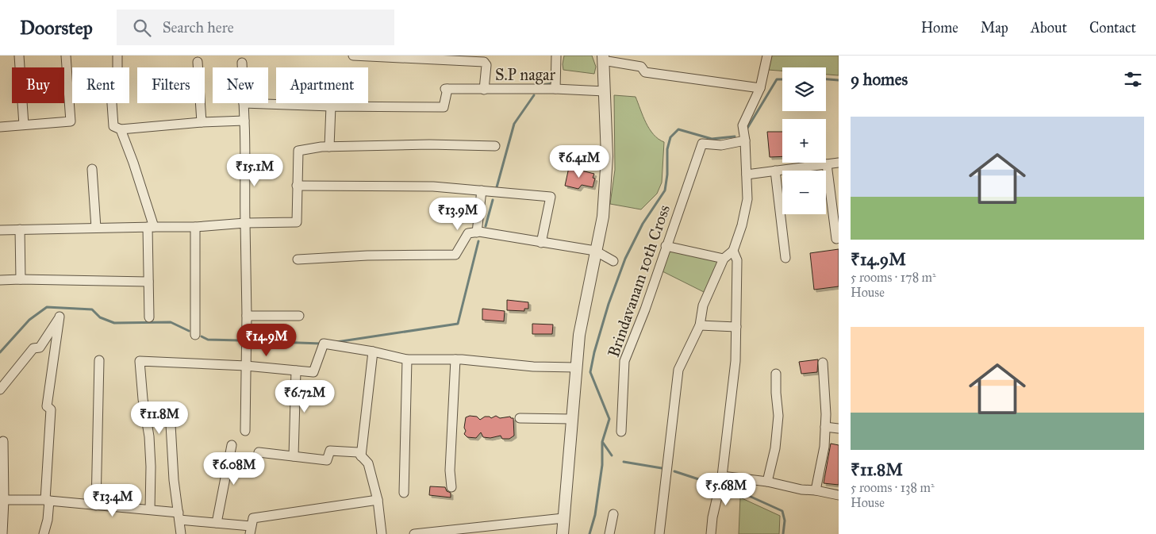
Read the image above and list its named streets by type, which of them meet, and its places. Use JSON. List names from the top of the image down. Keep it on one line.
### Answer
{"streets":{"street":["S.P nagar","Brindavanam 10th Cross"]},"page":{"header":"Doorstep","search":"Search here","nav":["Home","Map","About","Contact"],"heading":"9 homes","map_buttons":["+","−"],"chip":["Buy","Rent","Filters","New","Apartment"],"list":[{"name":"₹14.9M","note":"5 rooms · 178 m² · House"},{"name":"₹11.8M","note":"5 rooms · 138 m² · House"}],"price":["₹6.41M","₹15.1M","₹13.9M","₹14.9M","₹6.72M","₹11.8M","₹6.08M","₹5.68M","₹13.4M"]}}
